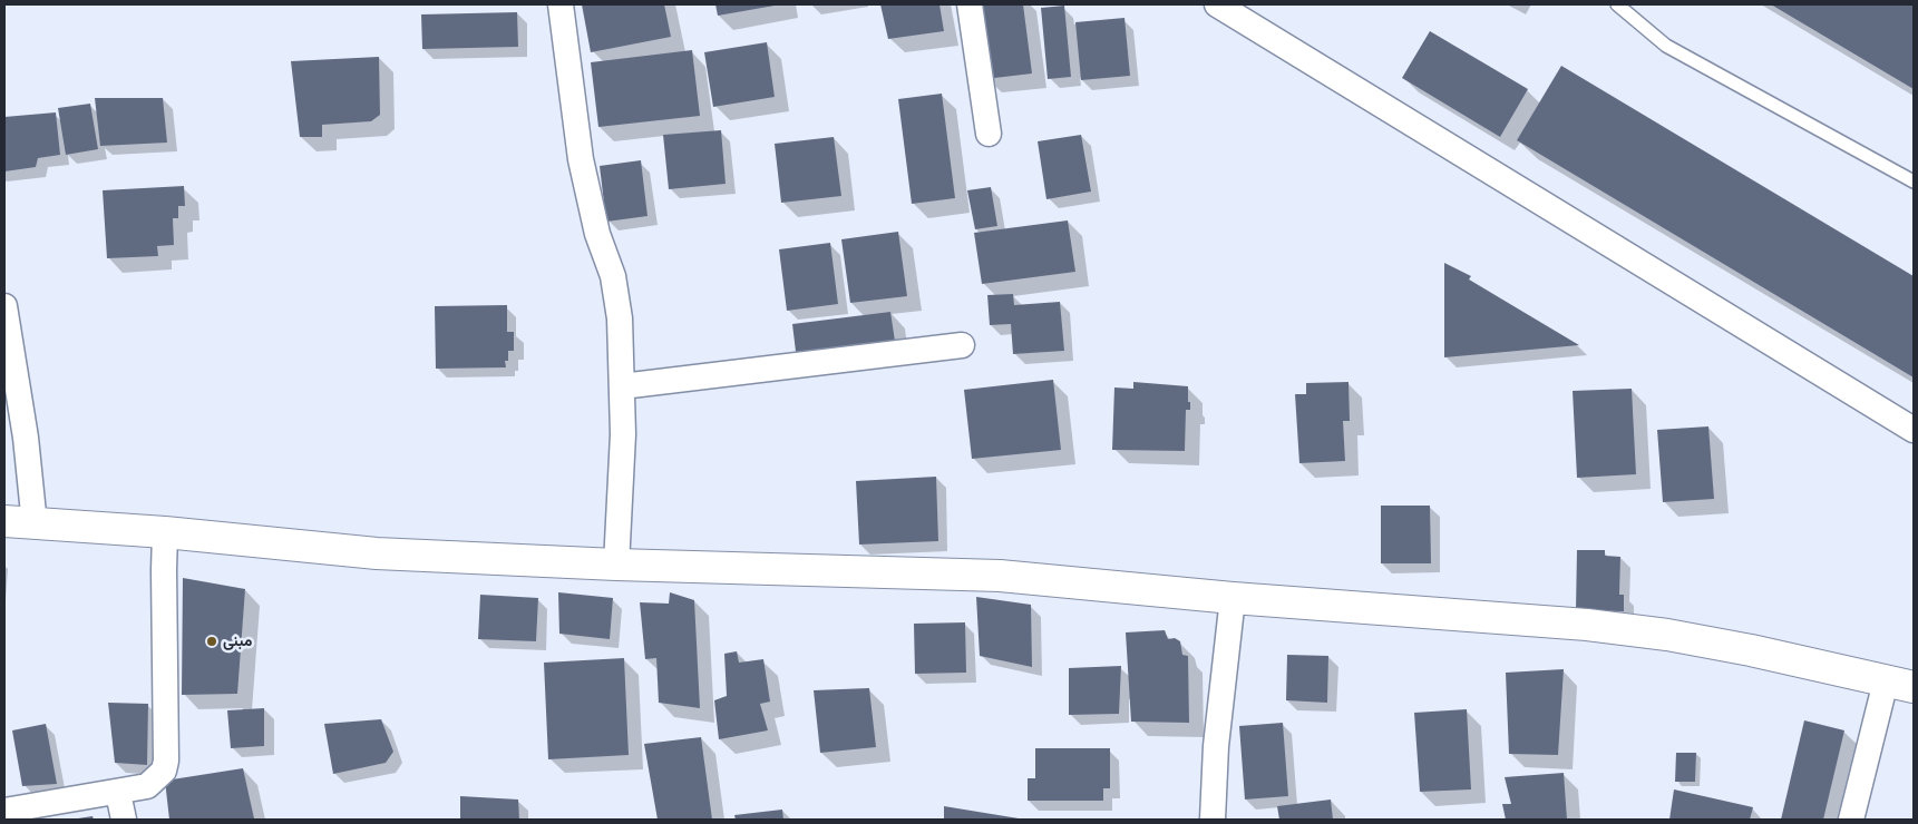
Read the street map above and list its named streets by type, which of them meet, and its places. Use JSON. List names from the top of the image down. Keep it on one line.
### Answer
{"places":["مبنى"]}
